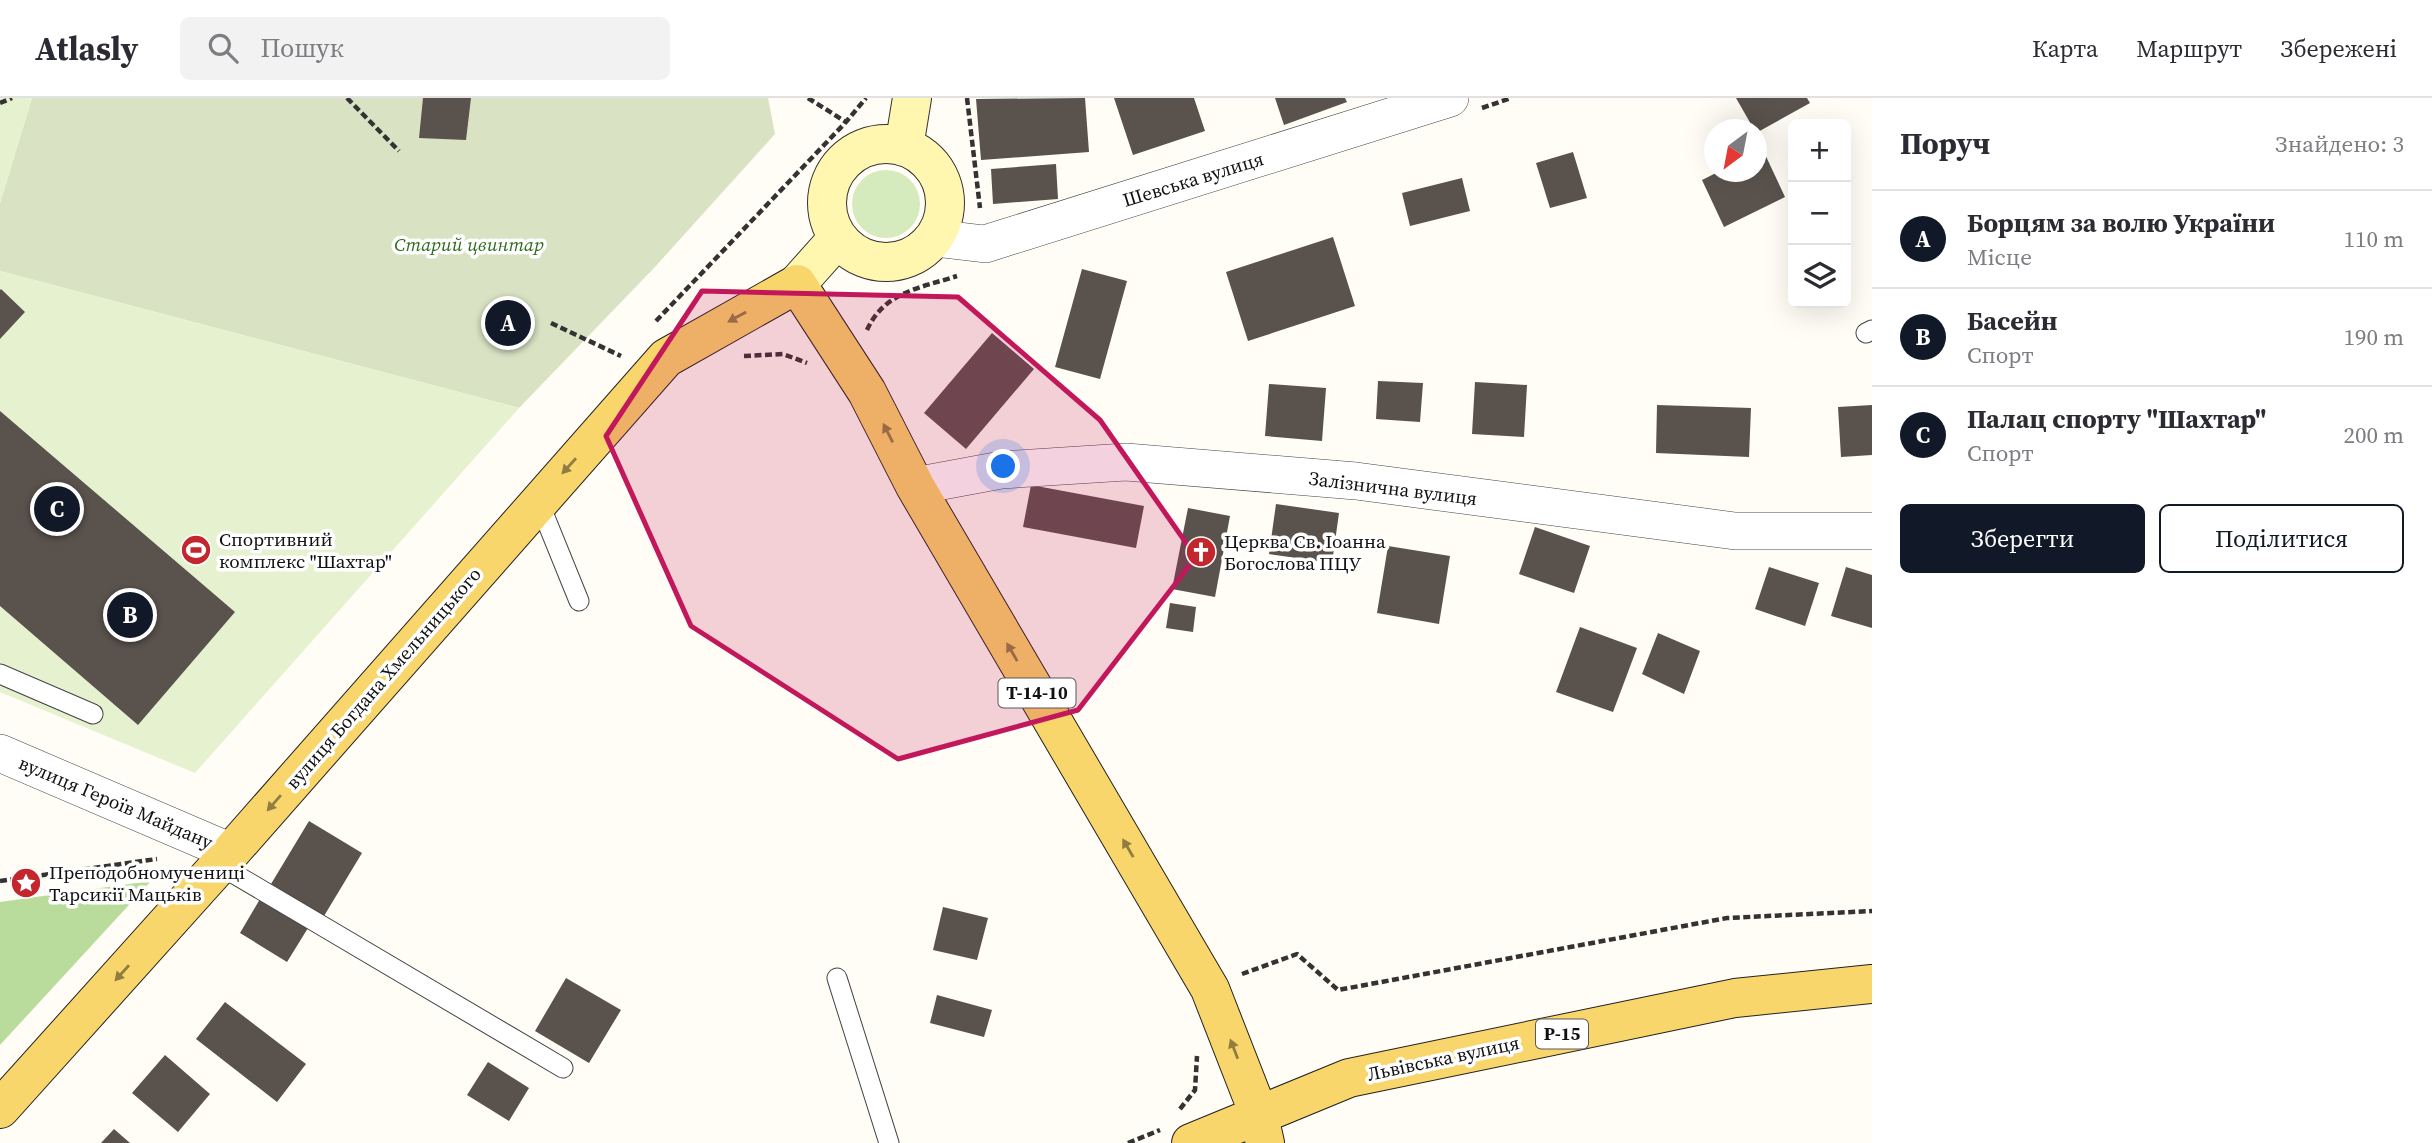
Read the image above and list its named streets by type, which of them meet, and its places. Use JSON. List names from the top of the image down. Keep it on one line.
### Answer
{"streets":{"main road":["вулиця Богдана Хмельницького","Т-14-10","Р-15","Львівська вулиця"],"street":["Шевська вулиця","Залізнична вулиця","вулиця Героїв Майдану"]},"crossings":[["Залізнична вулиця","Т-14-10"],["вулиця Богдана Хмельницького","Т-14-10"],["вулиця Богдана Хмельницького","вулиця Героїв Майдану"],["Т-14-10","Львівська вулиця"]],"one_way":["вулиця Богдана Хмельницького"],"parks":["Старий цвинтар"],"places":{"sports":["Спортивний комплекс \"Шахтар\""],"church":["Церква Св. Іоанна Богослова ПЦУ"],"place":["Преподобномучениці Тарсикії Мацьків"]},"north":"bottom left","page":{"header":"Atlasly","search":"Пошук","nav":["Карта","Маршрут","Збережені"],"heading":["Поруч","Знайдено: 3"],"map_buttons":["+","−"],"list":[{"mark":"A","name":"Борцям за волю України","note":"Місце","value":"110 m"},{"mark":"B","name":"Басейн","note":"Спорт","value":"190 m"},{"mark":"C","name":"Палац спорту \"Шахтар\"","note":"Спорт","value":"200 m"}],"pins":["A","C","B"],"buttons":["Зберегти","Поділитися"]}}
